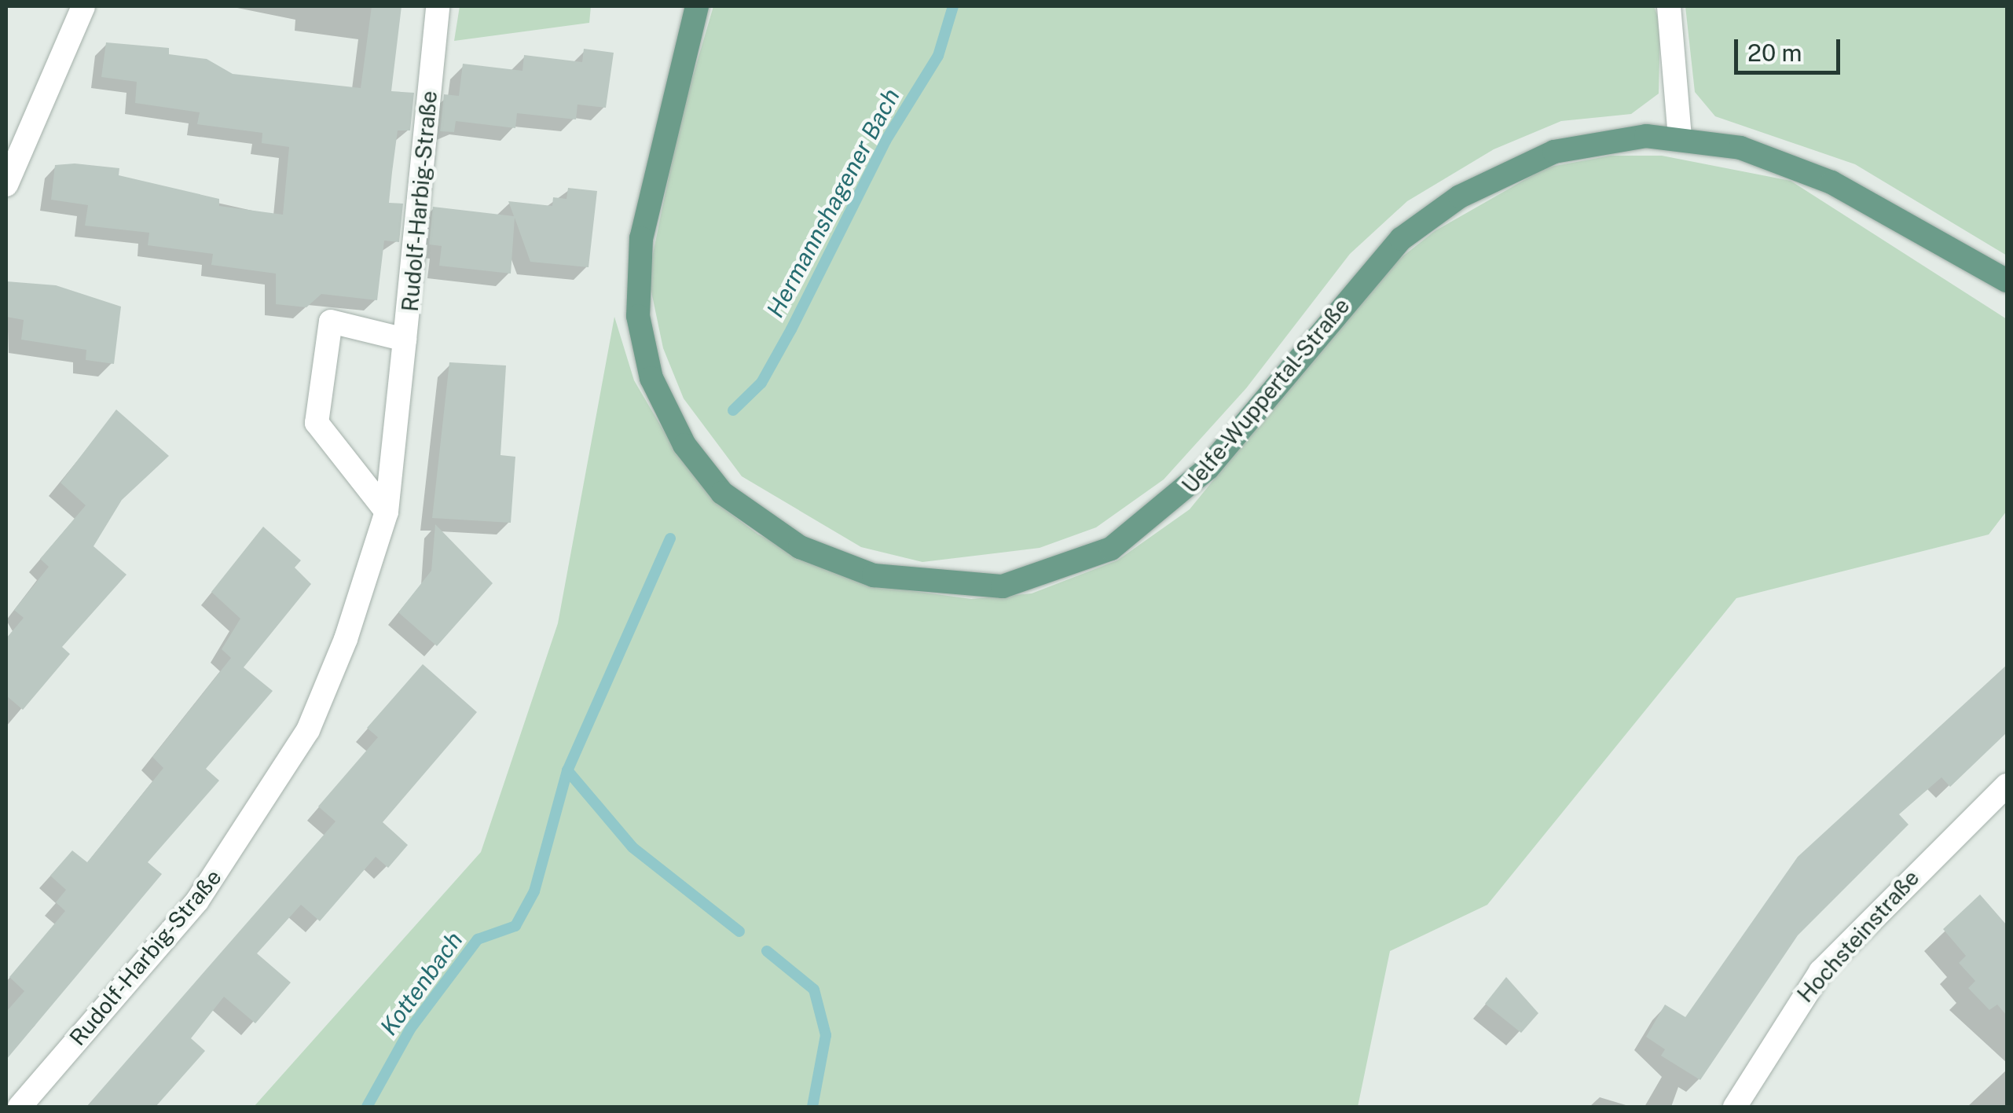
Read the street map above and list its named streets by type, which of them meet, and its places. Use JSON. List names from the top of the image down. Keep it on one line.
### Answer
{"streets":{"main road":["Uelfe-Wuppertal-Straße"],"street":["Rudolf-Harbig-Straße","Hochsteinstraße"]},"water":["Hermannshagener Bach","Kottenbach"],"scale_bar":"20 m"}
